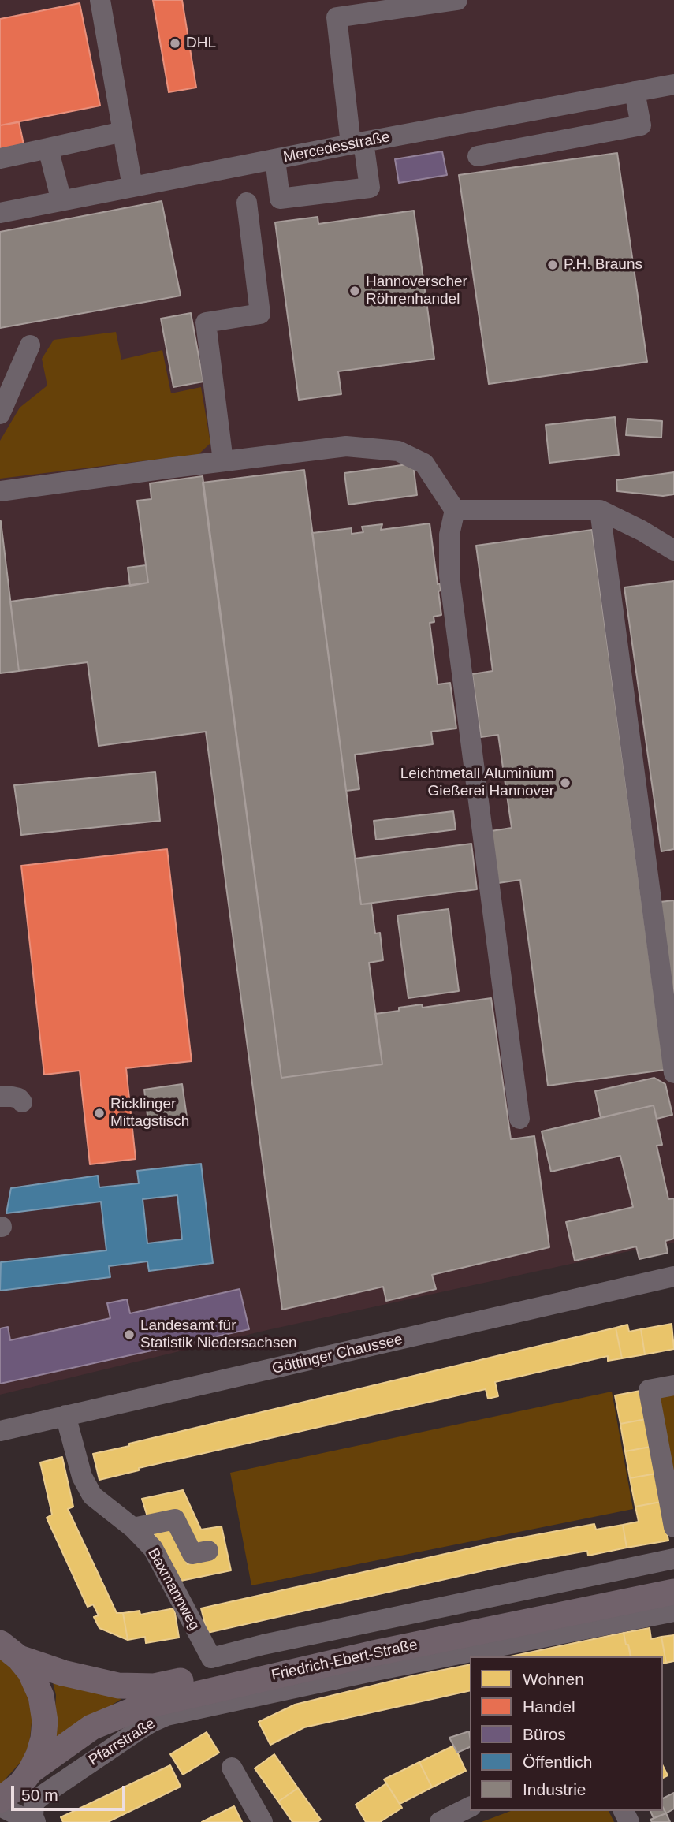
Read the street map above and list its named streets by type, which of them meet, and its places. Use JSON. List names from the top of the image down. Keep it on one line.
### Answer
{"streets":{"main road":["Friedrich-Ebert-Straße"],"street":["Mercedesstraße","Göttinger Chaussee","Baxmannweg","Pfarrstraße"]},"crossings":[["Göttinger Chaussee","Baxmannweg"],["Baxmannweg","Friedrich-Ebert-Straße"],["Baxmannweg","Pfarrstraße"],["Friedrich-Ebert-Straße","Pfarrstraße"]],"places":["DHL","P.H. Brauns","Hannoverscher Röhrenhandel","Leichtmetall Aluminium Gießerei Hannover","Ricklinger Mittagstisch","Landesamt für Statistik Niedersachsen"],"legend":["Wohnen","Handel","Büros","Öffentlich","Industrie"],"scale_bar":"50 m"}
